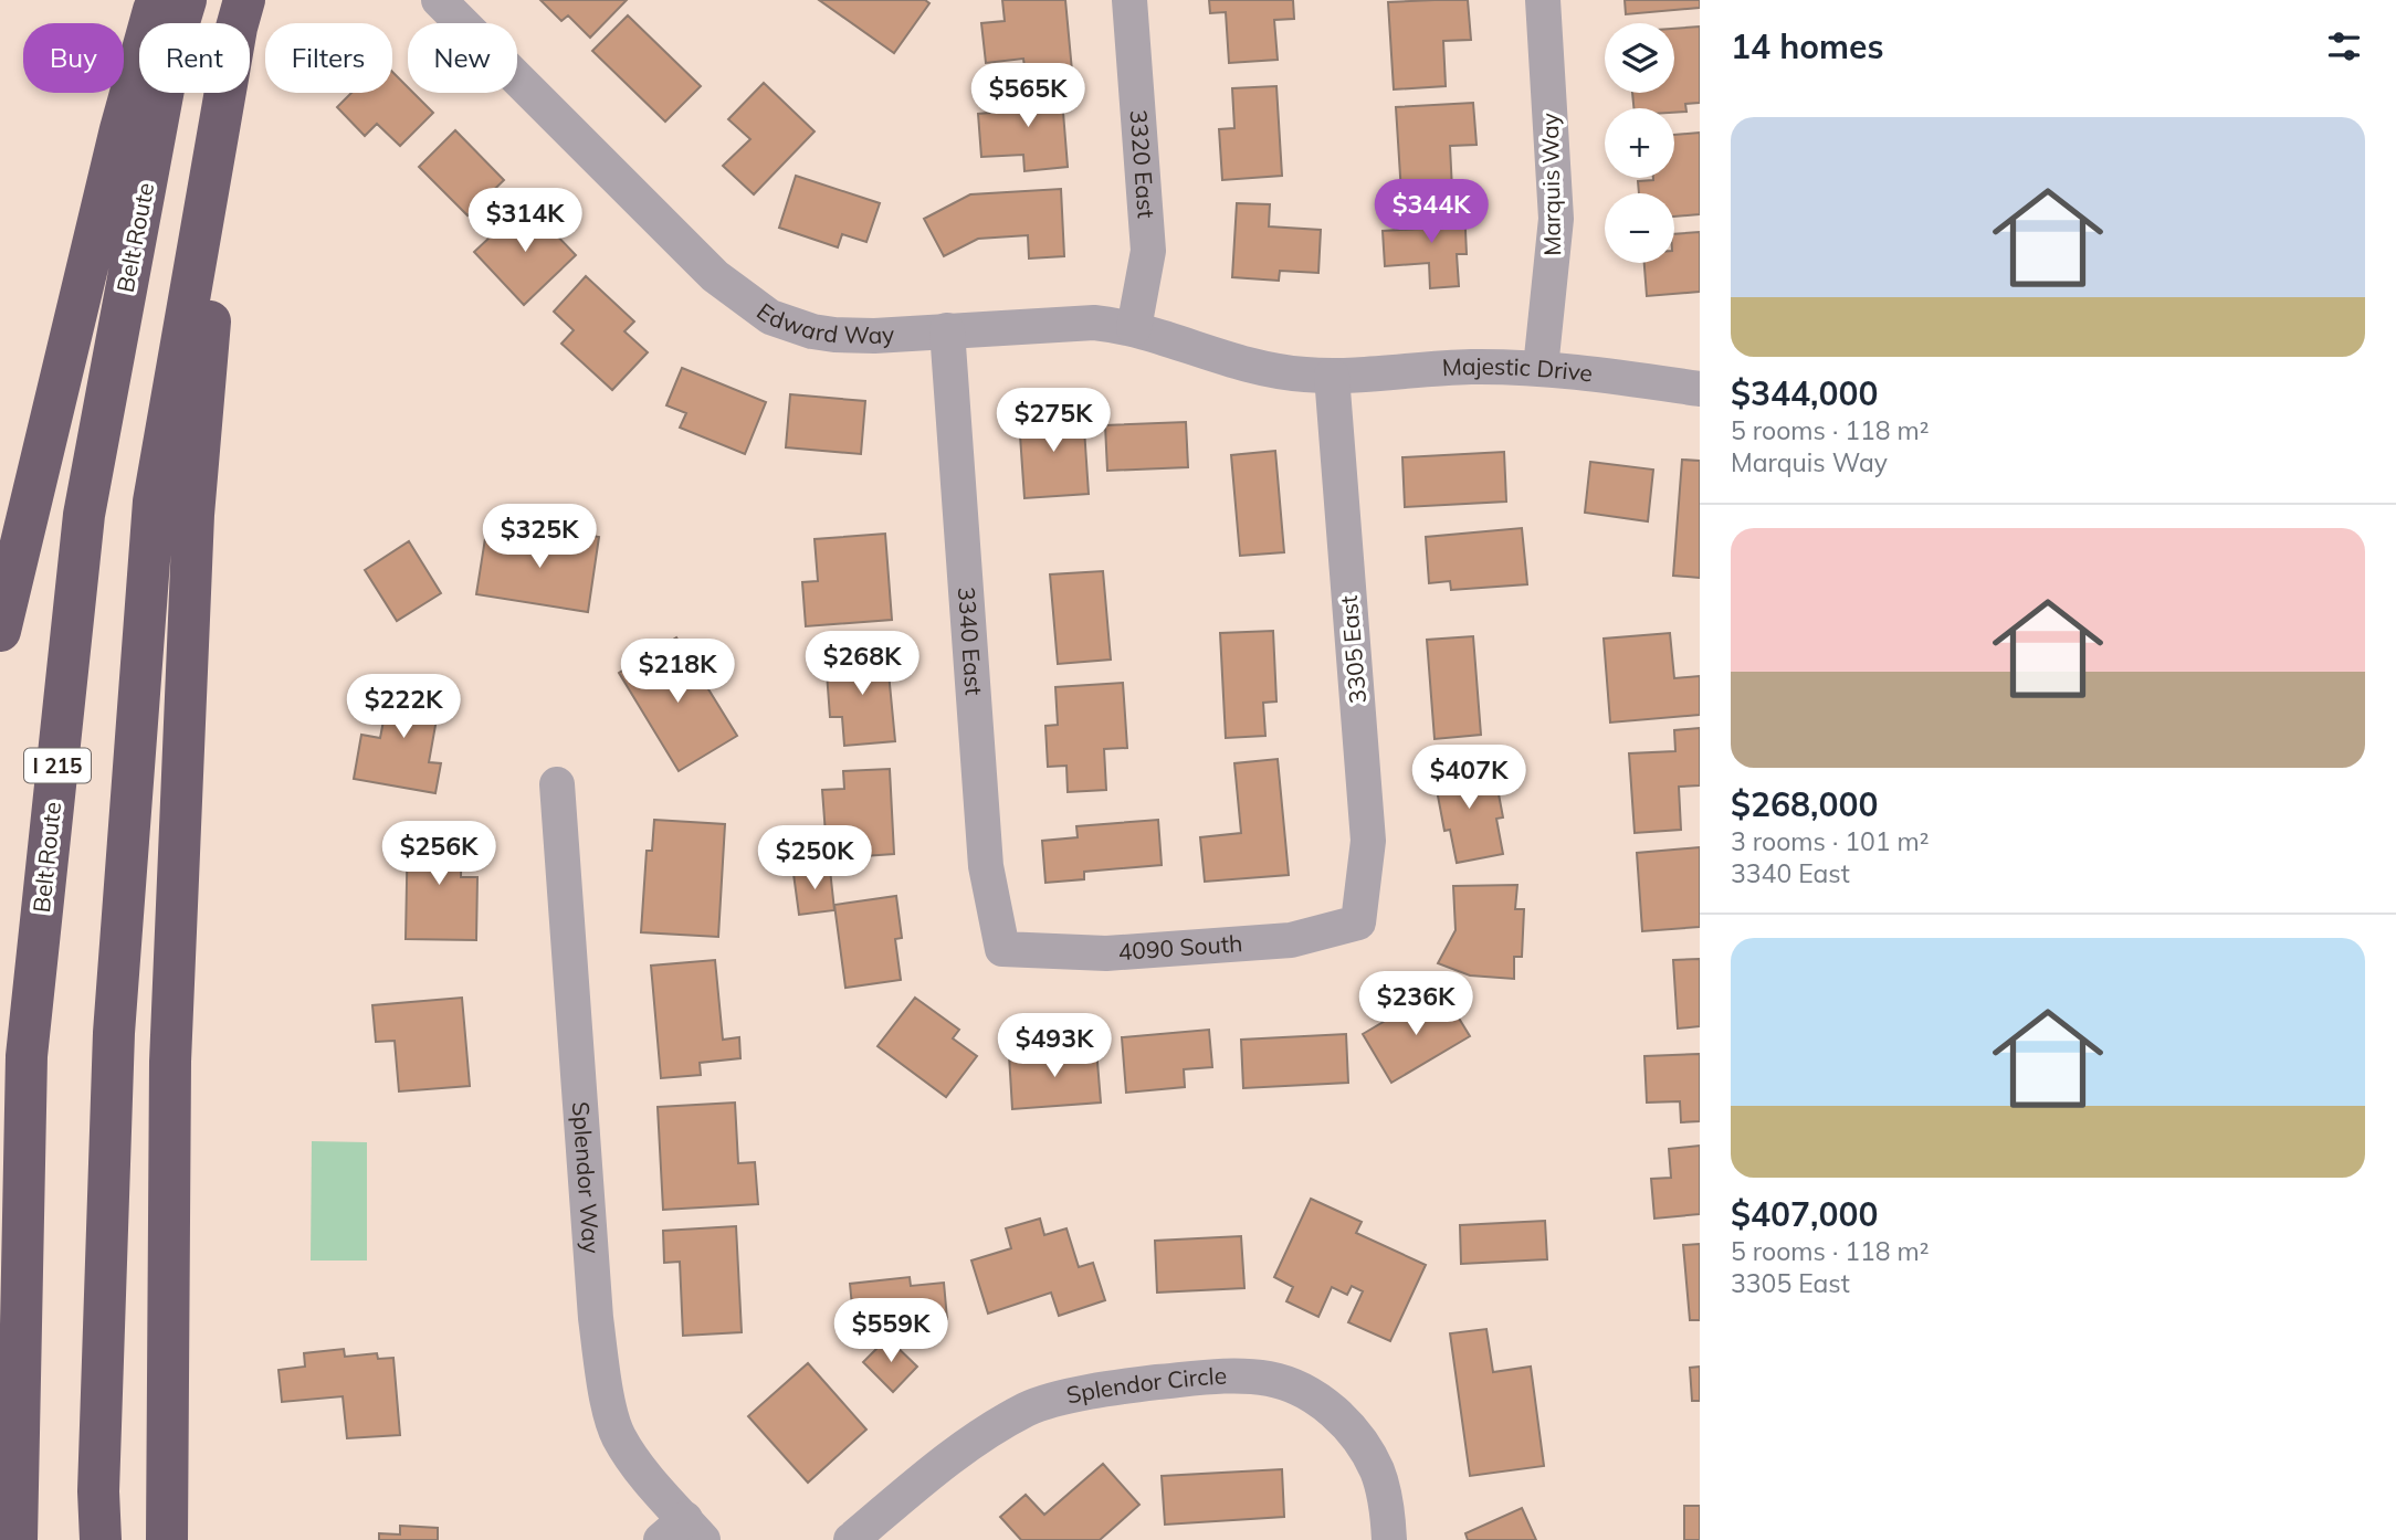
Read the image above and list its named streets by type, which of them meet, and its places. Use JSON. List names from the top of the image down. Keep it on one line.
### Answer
{"streets":{"highway":["Belt Route","I 215"],"street":["3320 East","Marquis Way","Edward Way","Majestic Drive","3340 East","3305 East","4090 South","Splendor Way","Splendor Circle"]},"crossings":[["3320 East","Edward Way"],["Marquis Way","Majestic Drive"],["Edward Way","Majestic Drive"],["Edward Way","3340 East"],["Edward Way","3305 East"],["Majestic Drive","3305 East"],["3340 East","4090 South"],["3305 East","4090 South"]],"page":{"heading":"14 homes","map_buttons":["+","−"],"chip":["Buy","Rent","Filters","New"],"price":["$565K","$344K","$314K","$275K","$325K","$268K","$218K","$222K","$407K","$256K","$250K","$236K","$493K","$559K"],"list":[{"name":"$344,000","note":"5 rooms · 118 m² · Marquis Way"},{"name":"$268,000","note":"3 rooms · 101 m² · 3340 East"},{"name":"$407,000","note":"5 rooms · 118 m² · 3305 East"}]}}
